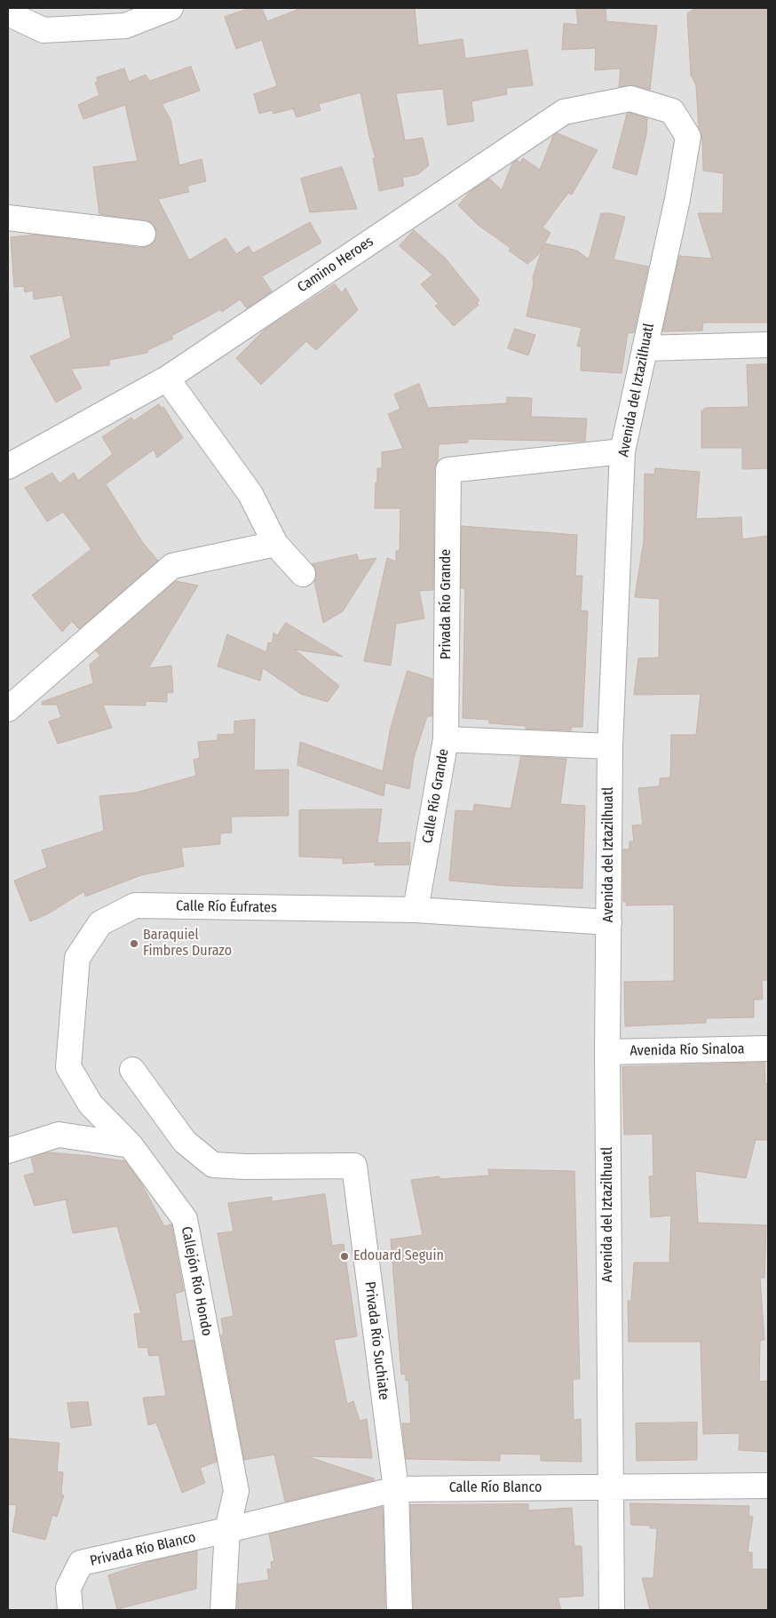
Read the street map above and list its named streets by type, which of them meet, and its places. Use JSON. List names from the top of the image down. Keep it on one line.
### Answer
{"streets":{"street":["Camino Heroes","Avenida del Iztazilhuatl","Privada Río Grande","Calle Río Grande","Calle Río Éufrates","Avenida Río Sinaloa","Callejón Río Hondo","Privada Río Suchiate","Calle Río Blanco","Privada Río Blanco"]},"crossings":[["Camino Heroes","Avenida del Iztazilhuatl"],["Avenida del Iztazilhuatl","Privada Río Grande"],["Avenida del Iztazilhuatl","Calle Río Grande"],["Avenida del Iztazilhuatl","Calle Río Éufrates"],["Avenida del Iztazilhuatl","Avenida Río Sinaloa"],["Avenida del Iztazilhuatl","Calle Río Blanco"],["Privada Río Grande","Calle Río Grande"],["Calle Río Grande","Calle Río Éufrates"],["Calle Río Éufrates","Callejón Río Hondo"],["Callejón Río Hondo","Calle Río Blanco"],["Callejón Río Hondo","Privada Río Blanco"],["Privada Río Suchiate","Calle Río Blanco"],["Calle Río Blanco","Privada Río Blanco"]],"places":["Baraquiel Fimbres Durazo","Edouard Seguin"]}
